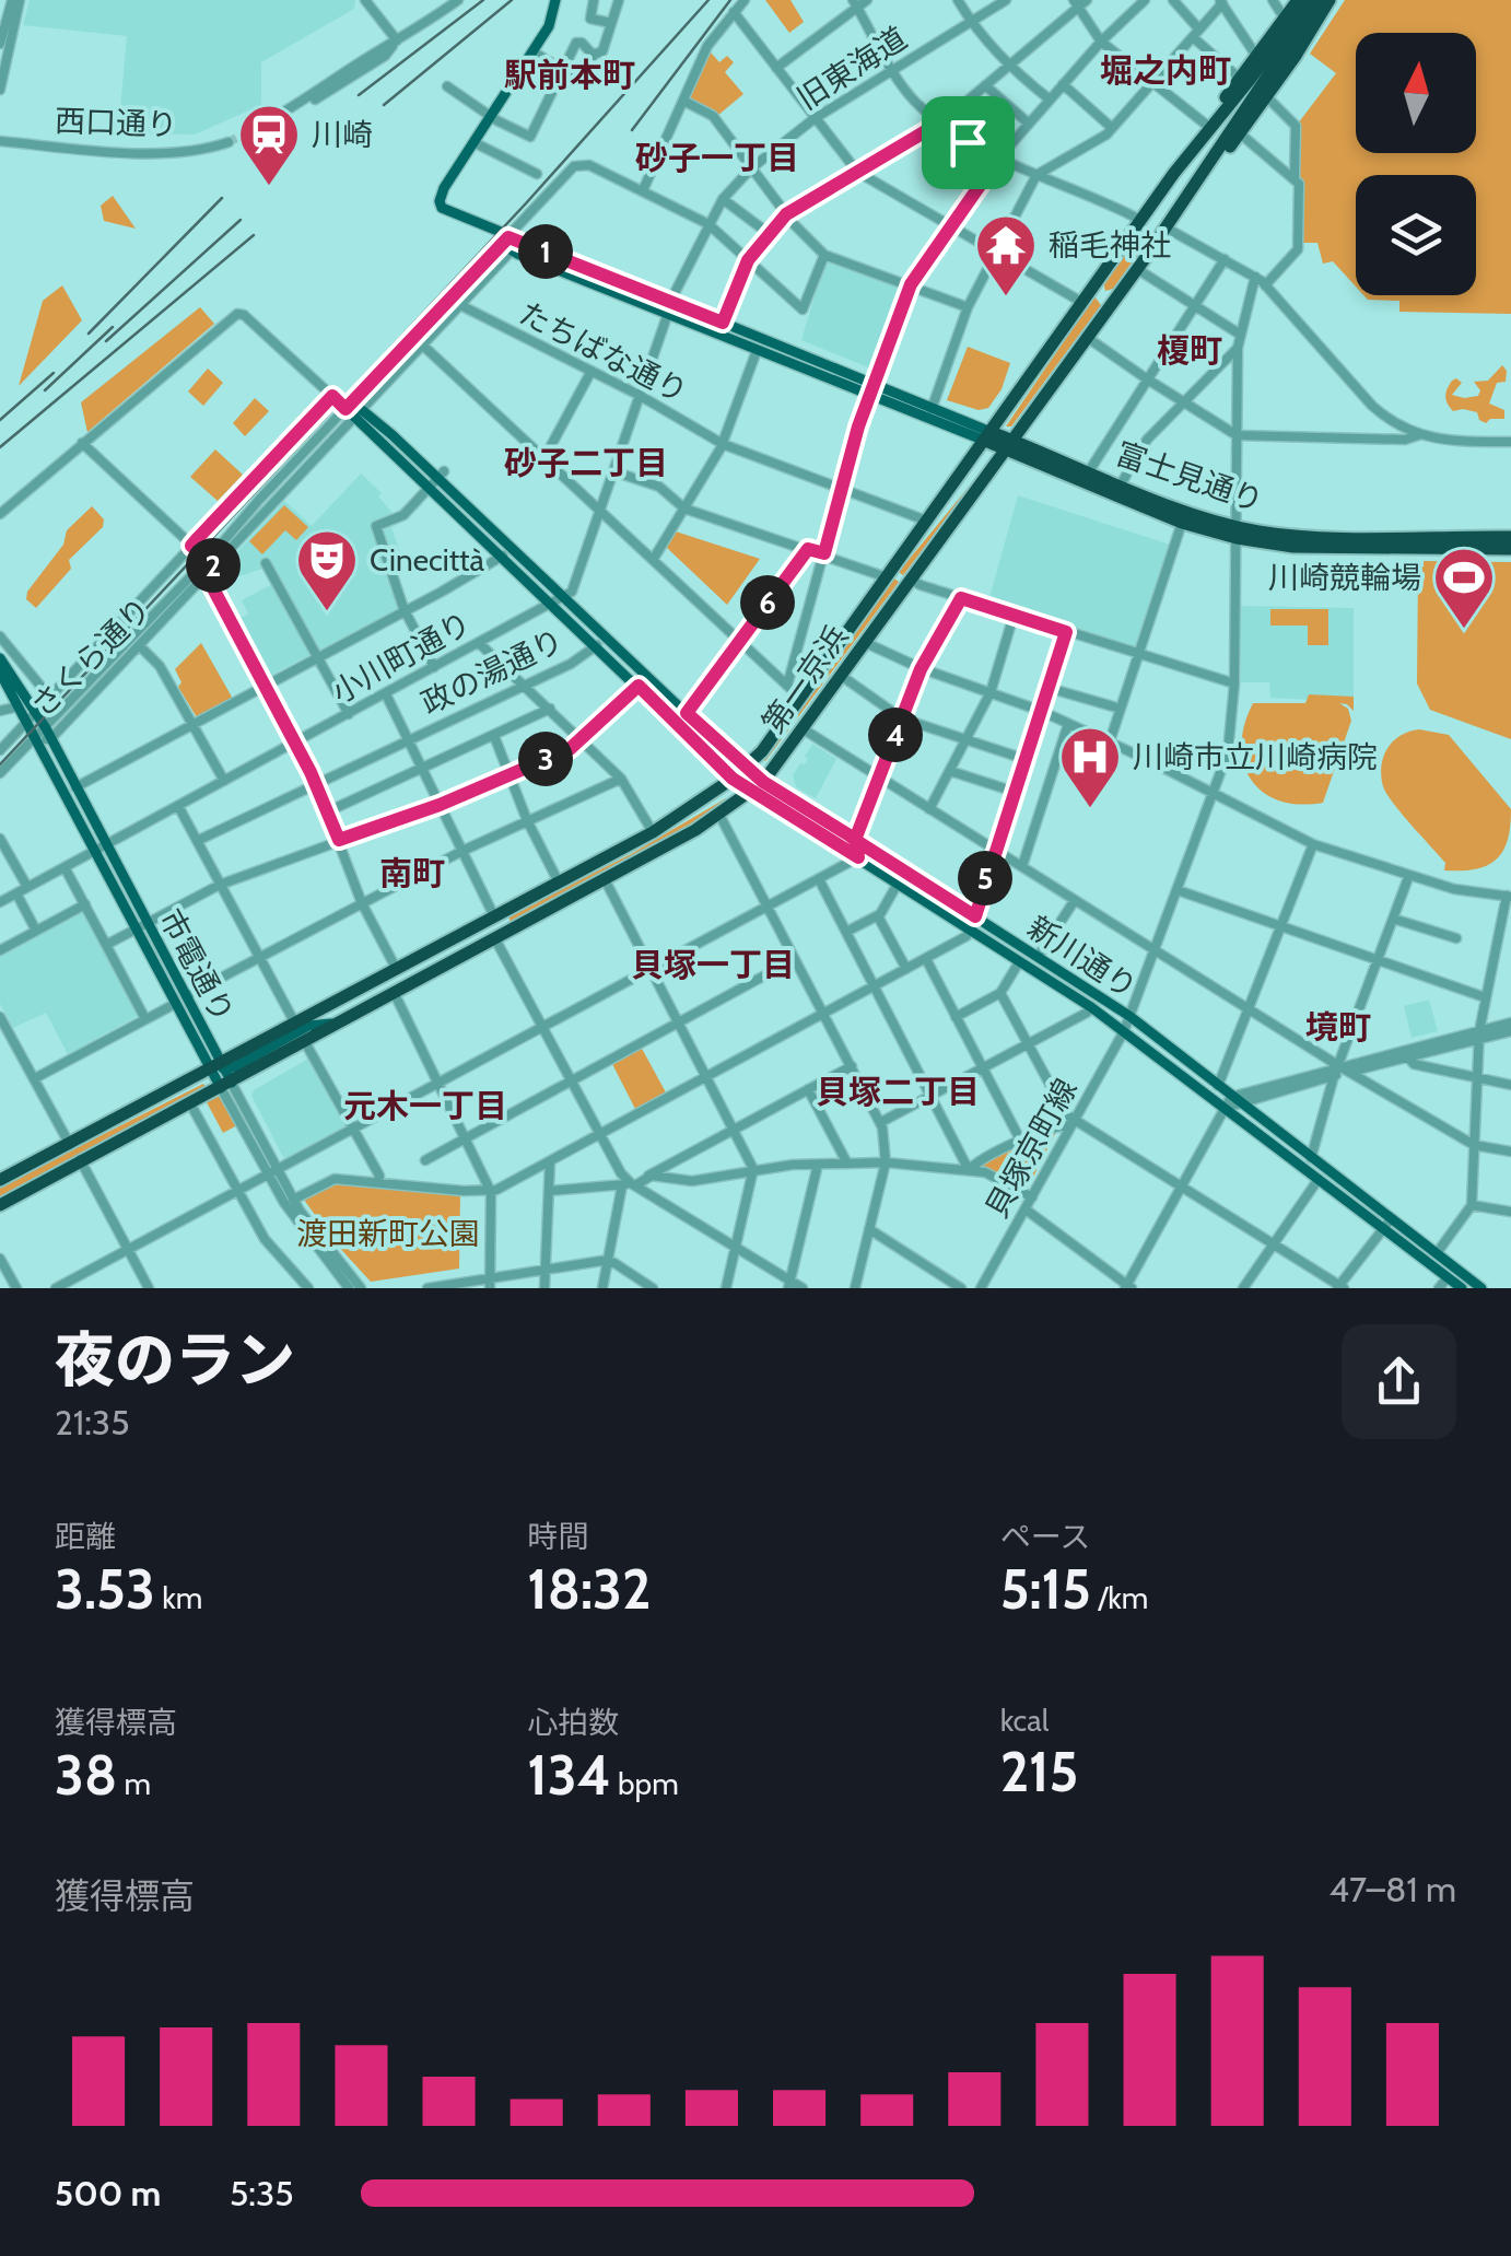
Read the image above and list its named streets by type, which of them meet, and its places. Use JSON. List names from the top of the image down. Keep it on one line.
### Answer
{"streets":{"highway":["富士見通り","第一京浜"],"main road":["新川通り","市電通り"],"street":["旧東海道","西口通り","たちばな通り","さくら通り","小川町通り","政の湯通り","貝塚京町線"]},"crossings":[["旧東海道","たちばな通り"],["旧東海道","小川町通り"],["旧東海道","新川通り"],["たちばな通り","第一京浜"],["富士見通り","第一京浜"],["富士見通り","貝塚京町線"],["さくら通り","新川通り"],["さくら通り","市電通り"],["小川町通り","新川通り"],["小川町通り","市電通り"],["政の湯通り","新川通り"],["第一京浜","新川通り"],["第一京浜","市電通り"],["新川通り","貝塚京町線"]],"districts":["堀之内町","駅前本町","砂子一丁目","榎町","砂子二丁目","南町","貝塚一丁目","境町","貝塚二丁目","元木一丁目"],"parks":["渡田新町公園"],"places":{"station":["川崎"],"temple":["稲毛神社"],"theatre":["Cinecittà"],"sports":["川崎競輪場"],"hospital":["川崎市立川崎病院"]},"north":"top","page":{"pins":["1","2","6","4","3","5"],"heading":["夜のラン","21:35"],"stats":[["距離","3.53 km"],["時間","18:32"],["ペース","5:15 /km"],["獲得標高","38 m"],["心拍数","134 bpm"],["kcal","215"]],"chart":["獲得標高","47–81 m"],"list":[{"name":"500 m","note":"5:35"}]}}
